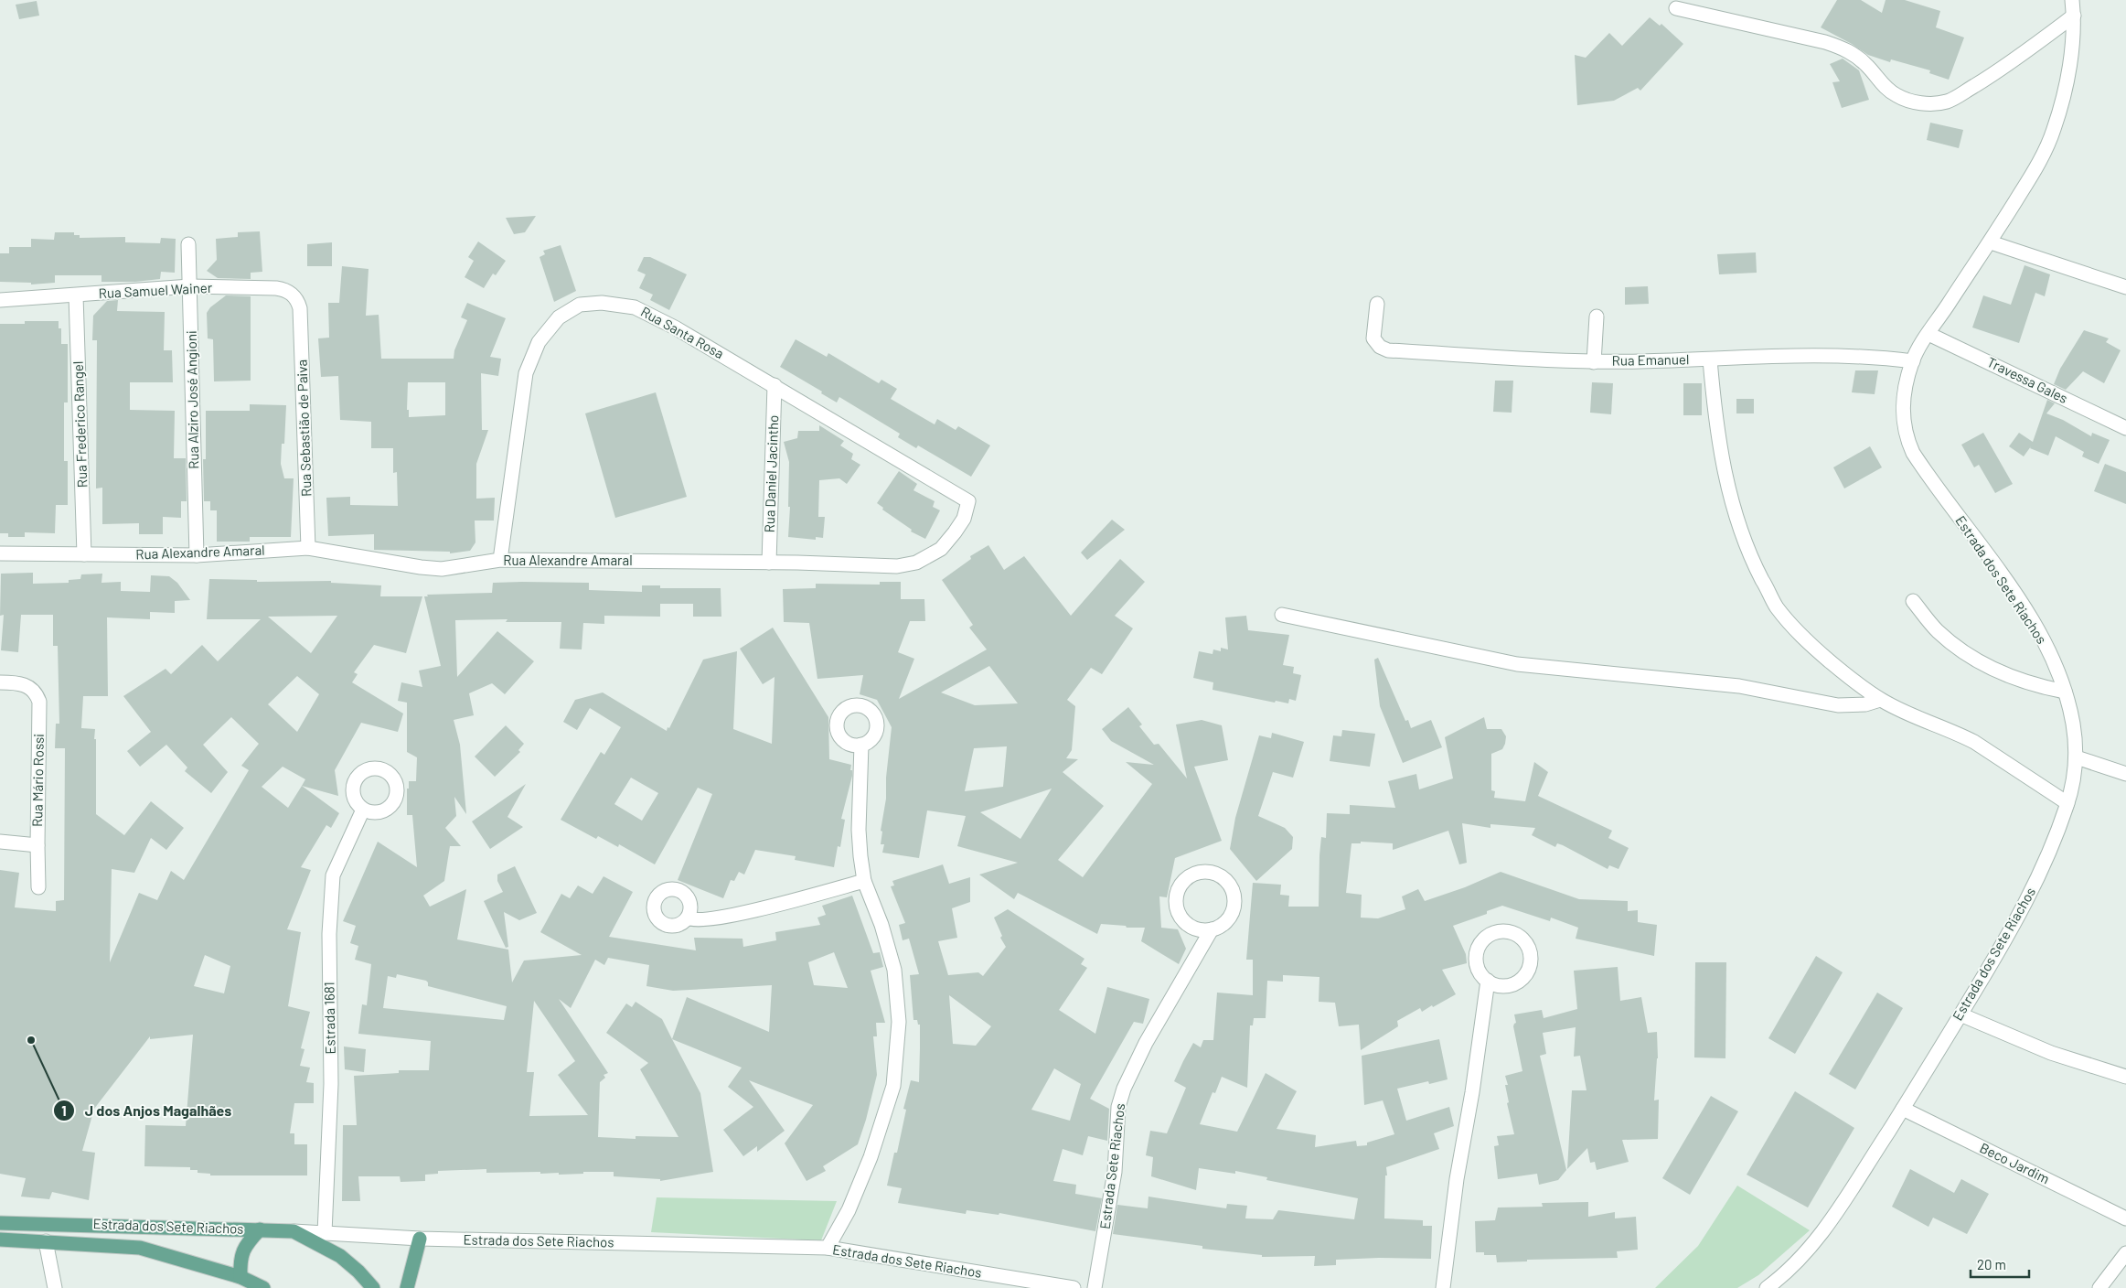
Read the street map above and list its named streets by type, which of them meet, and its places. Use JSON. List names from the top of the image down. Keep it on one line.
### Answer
{"streets":{"main road":["Estrada dos Sete Riachos"],"street":["Rua Samuel Wainer","Rua Santa Rosa","Rua Emanuel","Travessa Gales","Rua Alziro José Angioni","Rua Frederico Rangel","Rua Sebastião de Paiva","Rua Daniel Jacintho","Rua Alexandre Amaral","Rua Mário Rossi","Estrada 1681","Beco Jardim","Estrada Sete Riachos"]},"crossings":[["Rua Samuel Wainer","Rua Alziro José Angioni"],["Rua Samuel Wainer","Rua Frederico Rangel"],["Rua Samuel Wainer","Rua Sebastião de Paiva"],["Rua Santa Rosa","Rua Daniel Jacintho"],["Rua Santa Rosa","Rua Alexandre Amaral"],["Rua Emanuel","Estrada dos Sete Riachos"],["Travessa Gales","Estrada dos Sete Riachos"],["Rua Alziro José Angioni","Rua Alexandre Amaral"],["Rua Frederico Rangel","Rua Alexandre Amaral"],["Rua Sebastião de Paiva","Rua Alexandre Amaral"],["Rua Daniel Jacintho","Rua Alexandre Amaral"],["Estrada dos Sete Riachos","Estrada 1681"],["Estrada dos Sete Riachos","Beco Jardim"]],"places":["J dos Anjos Magalhães"],"scale_bar":"20 m"}
